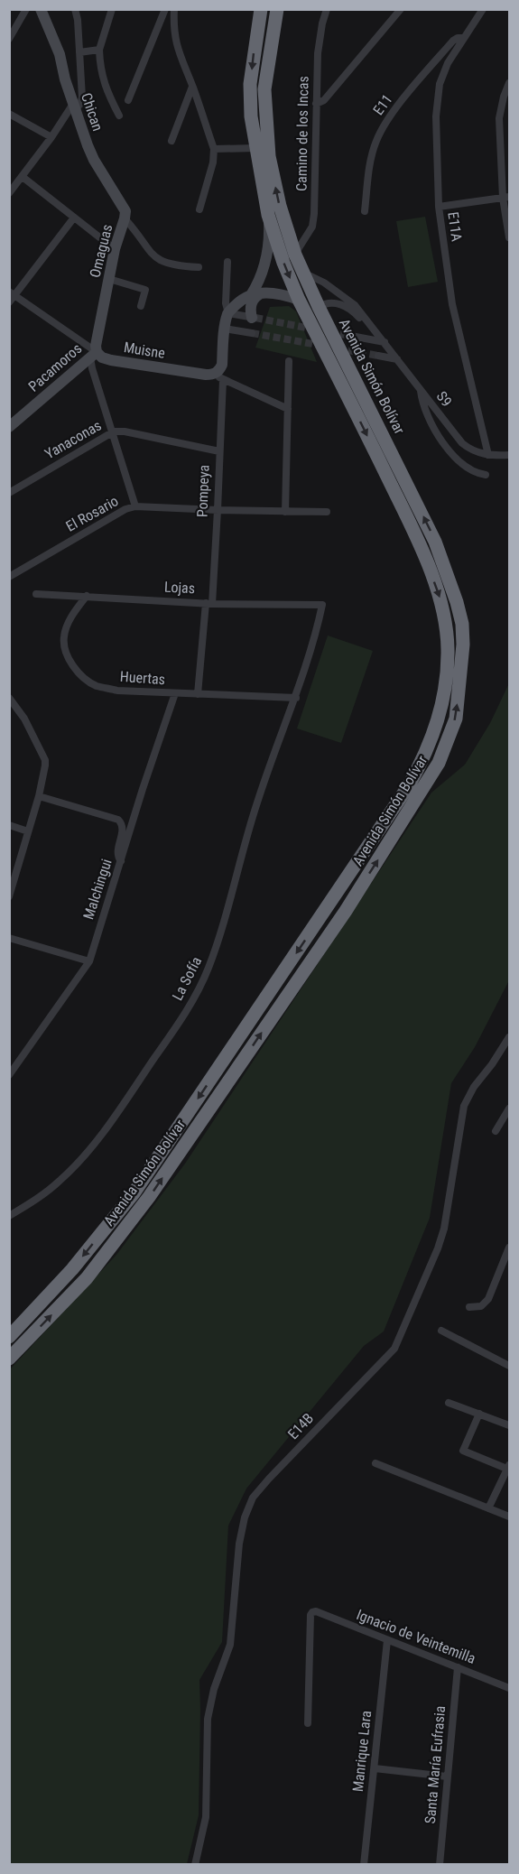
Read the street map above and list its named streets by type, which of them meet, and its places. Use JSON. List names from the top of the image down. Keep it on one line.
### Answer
{"streets":{"highway":["Avenida Simón Bolívar"],"street":["E11","Chican","Camino de los Incas","E11A","Omaguas","Muisne","Pacamoros","S9","Yanaconas","Pompeya","El Rosario","Lojas","Huertas","Malchingui","La Sofía","E14B","Ignacio de Veintemilla","Manrique Lara","Santa María Eufrasia"]},"crossings":[["E11","E11A"],["Chican","Omaguas"],["Camino de los Incas","Avenida Simón Bolívar"],["E11A","S9"],["Omaguas","Muisne"],["Omaguas","Pacamoros"],["Omaguas","Yanaconas"],["Omaguas","El Rosario"],["Muisne","Pacamoros"],["Muisne","Pompeya"],["Avenida Simón Bolívar","S9"],["Yanaconas","Pompeya"],["Pompeya","El Rosario"],["Pompeya","Lojas"],["Pompeya","Huertas"],["Lojas","Huertas"],["Lojas","La Sofía"],["Huertas","Malchingui"],["Huertas","La Sofía"],["Ignacio de Veintemilla","Manrique Lara"],["Ignacio de Veintemilla","Santa María Eufrasia"]]}
